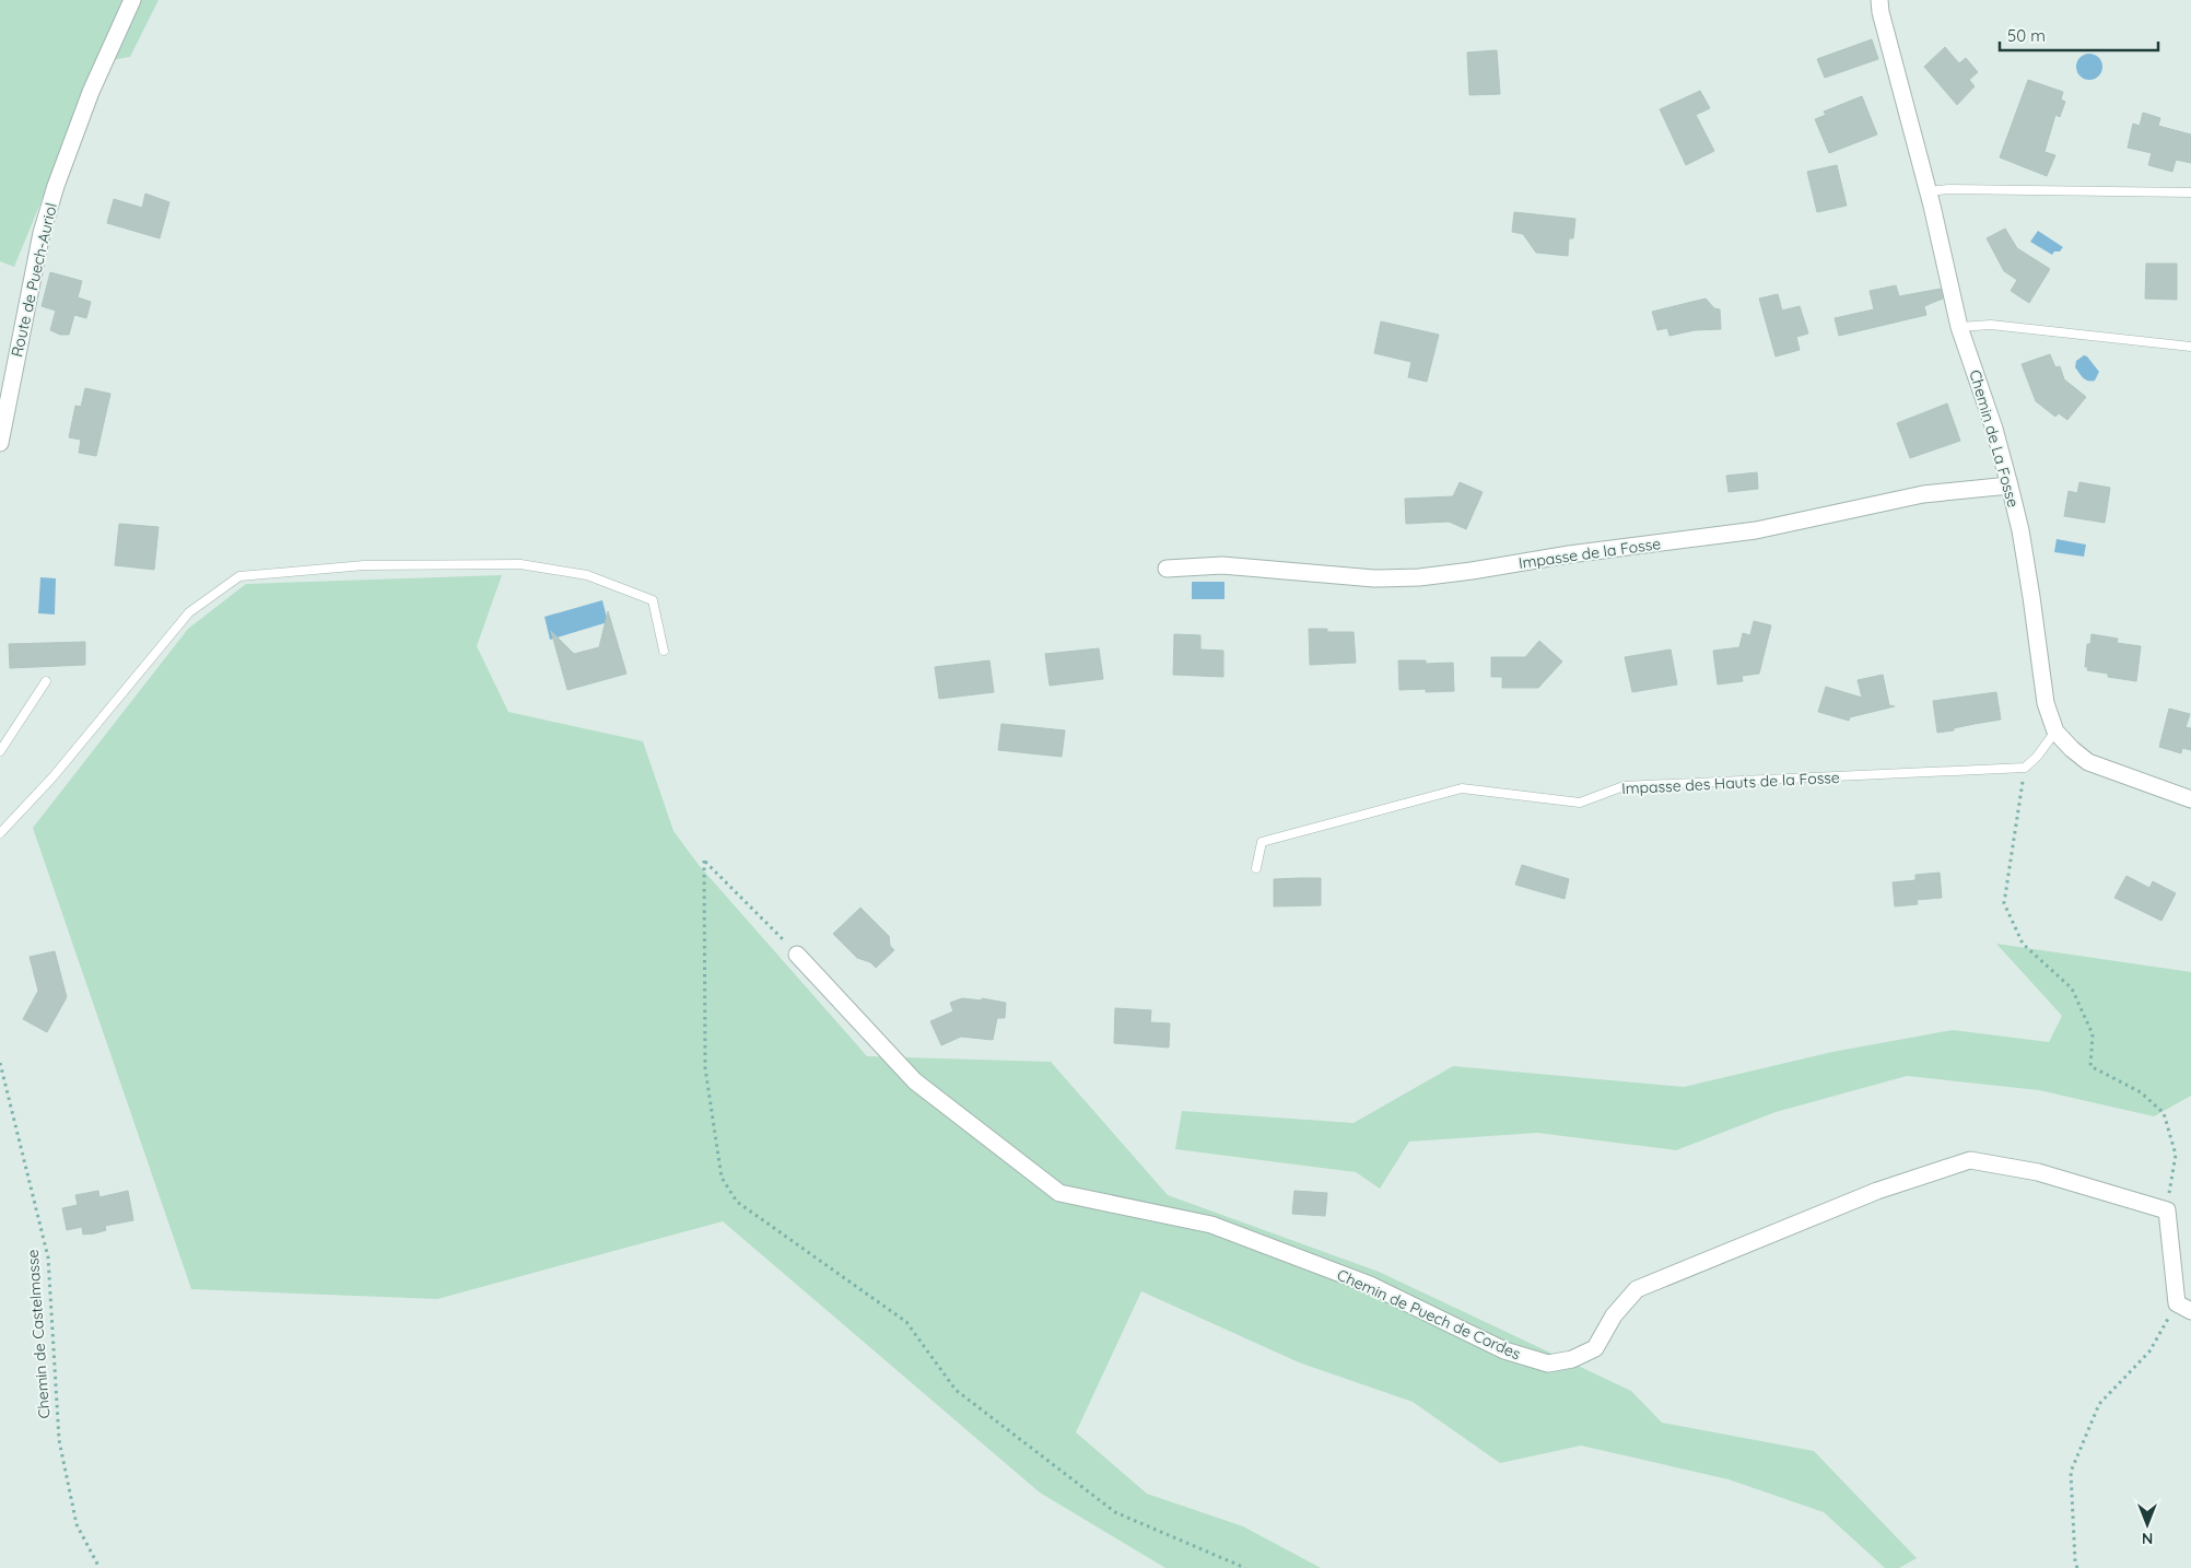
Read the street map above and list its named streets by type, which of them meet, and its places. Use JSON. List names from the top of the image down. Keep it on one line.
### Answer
{"streets":{"street":["Route de Puech-Auriol","Chemin de La Fosse","Impasse de la Fosse","Chemin de Puech de Cordes"],"lane":["Impasse des Hauts de la Fosse"],"path":["Chemin de Castelmasse"]},"crossings":[["Chemin de La Fosse","Impasse de la Fosse"]],"scale_bar":"50 m","north":"bottom"}
